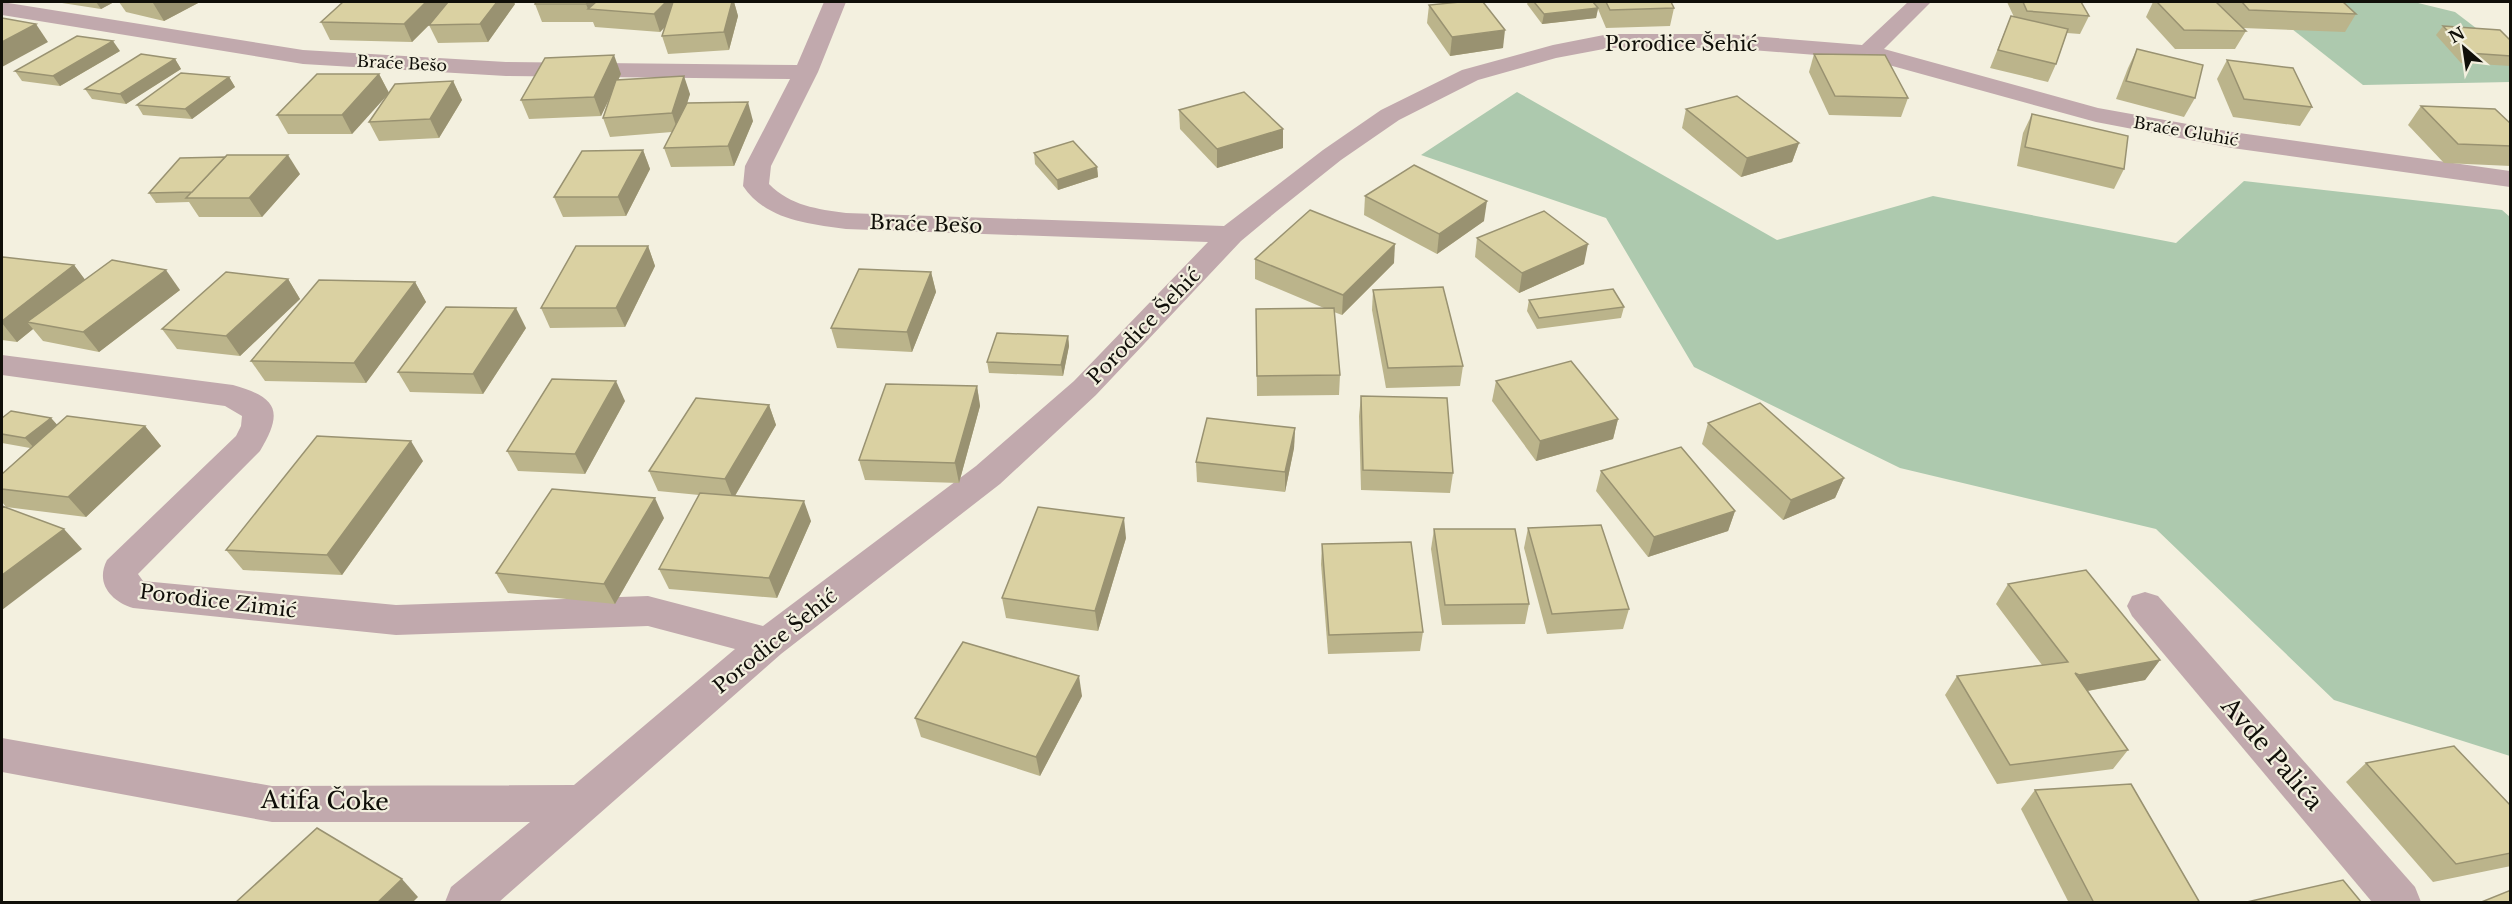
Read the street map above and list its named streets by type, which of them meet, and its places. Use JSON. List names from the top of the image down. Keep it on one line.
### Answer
{"streets":{"street":["Porodice Šehić","Braće Bešo","Braće Gluhić","Porodice Zimić","Avde Palića","Atifa Čoke"]},"crossings":[["Porodice Šehić","Braće Bešo"],["Porodice Šehić","Braće Gluhić"],["Porodice Šehić","Porodice Zimić"],["Porodice Šehić","Atifa Čoke"]],"north":"top left"}
